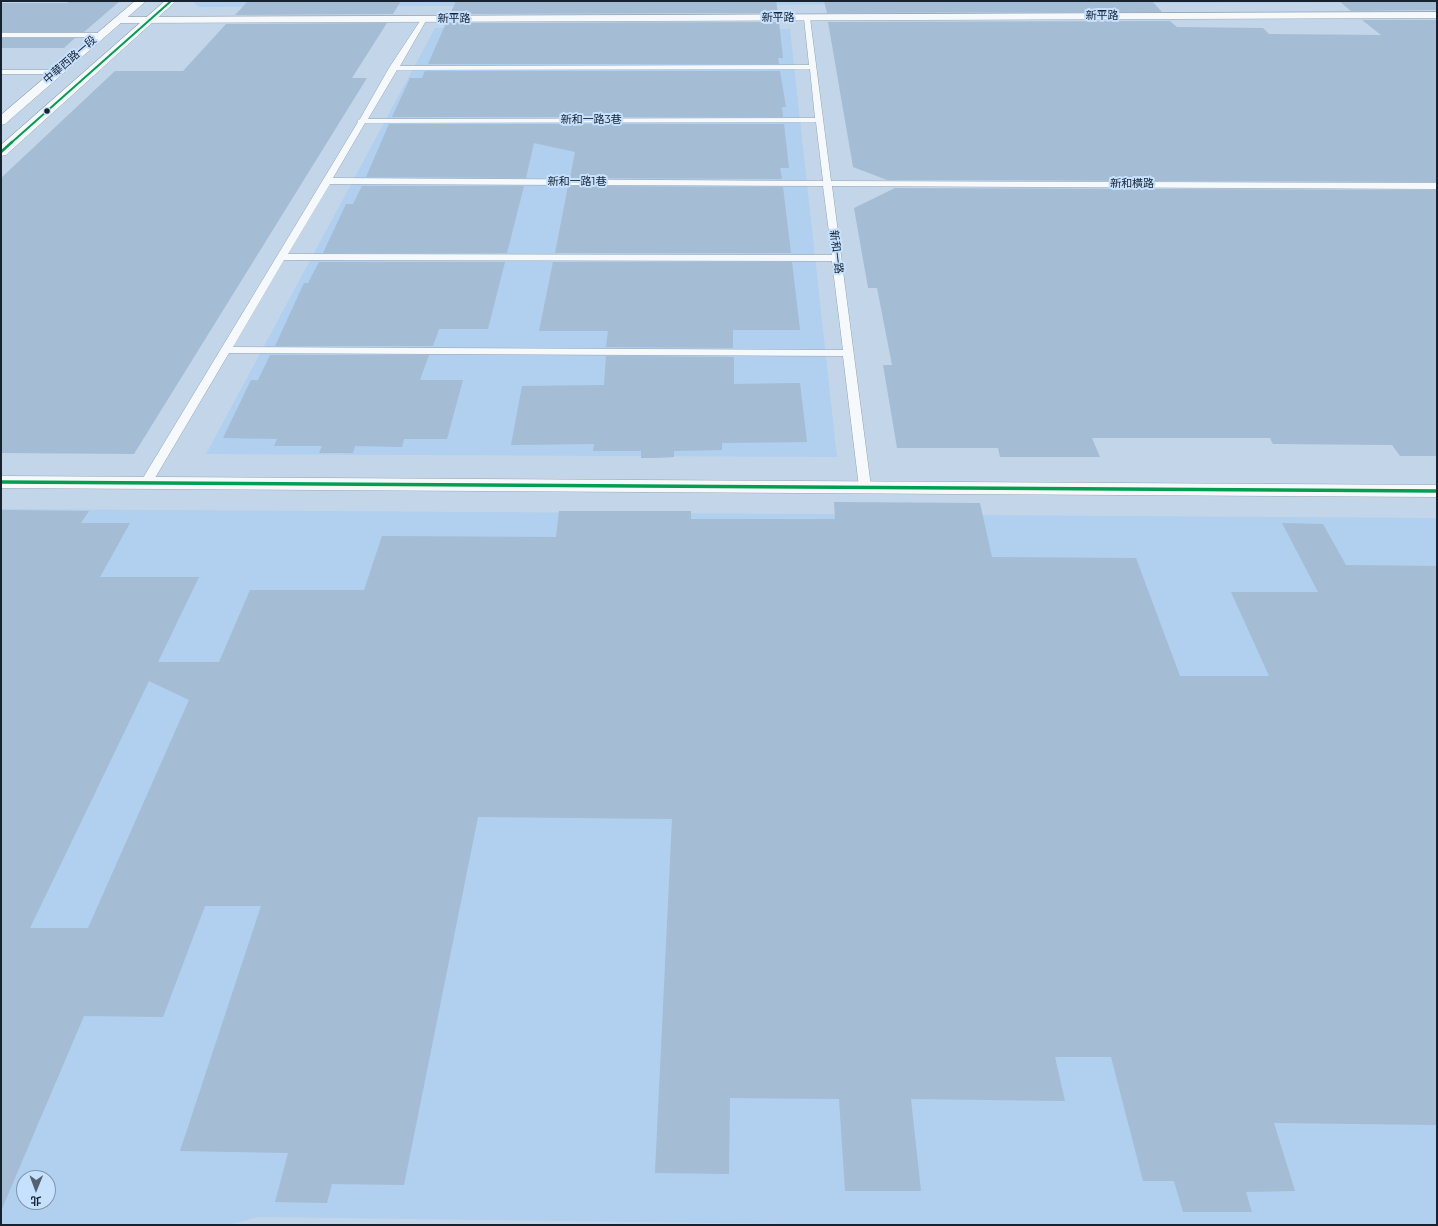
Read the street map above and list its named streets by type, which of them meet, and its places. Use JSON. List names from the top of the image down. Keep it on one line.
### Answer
{"streets":{"street":["新平路","中華西路一段"],"lane":["新和一路3巷","新和一路1巷","新和橫路","新和一路"]},"crossings":[["新平路","中華西路一段"],["新平路","新和一路"],["新和一路3巷","新和一路"],["新和一路1巷","新和橫路"],["新和一路1巷","新和一路"],["新和橫路","新和一路"]],"north":"bottom"}
